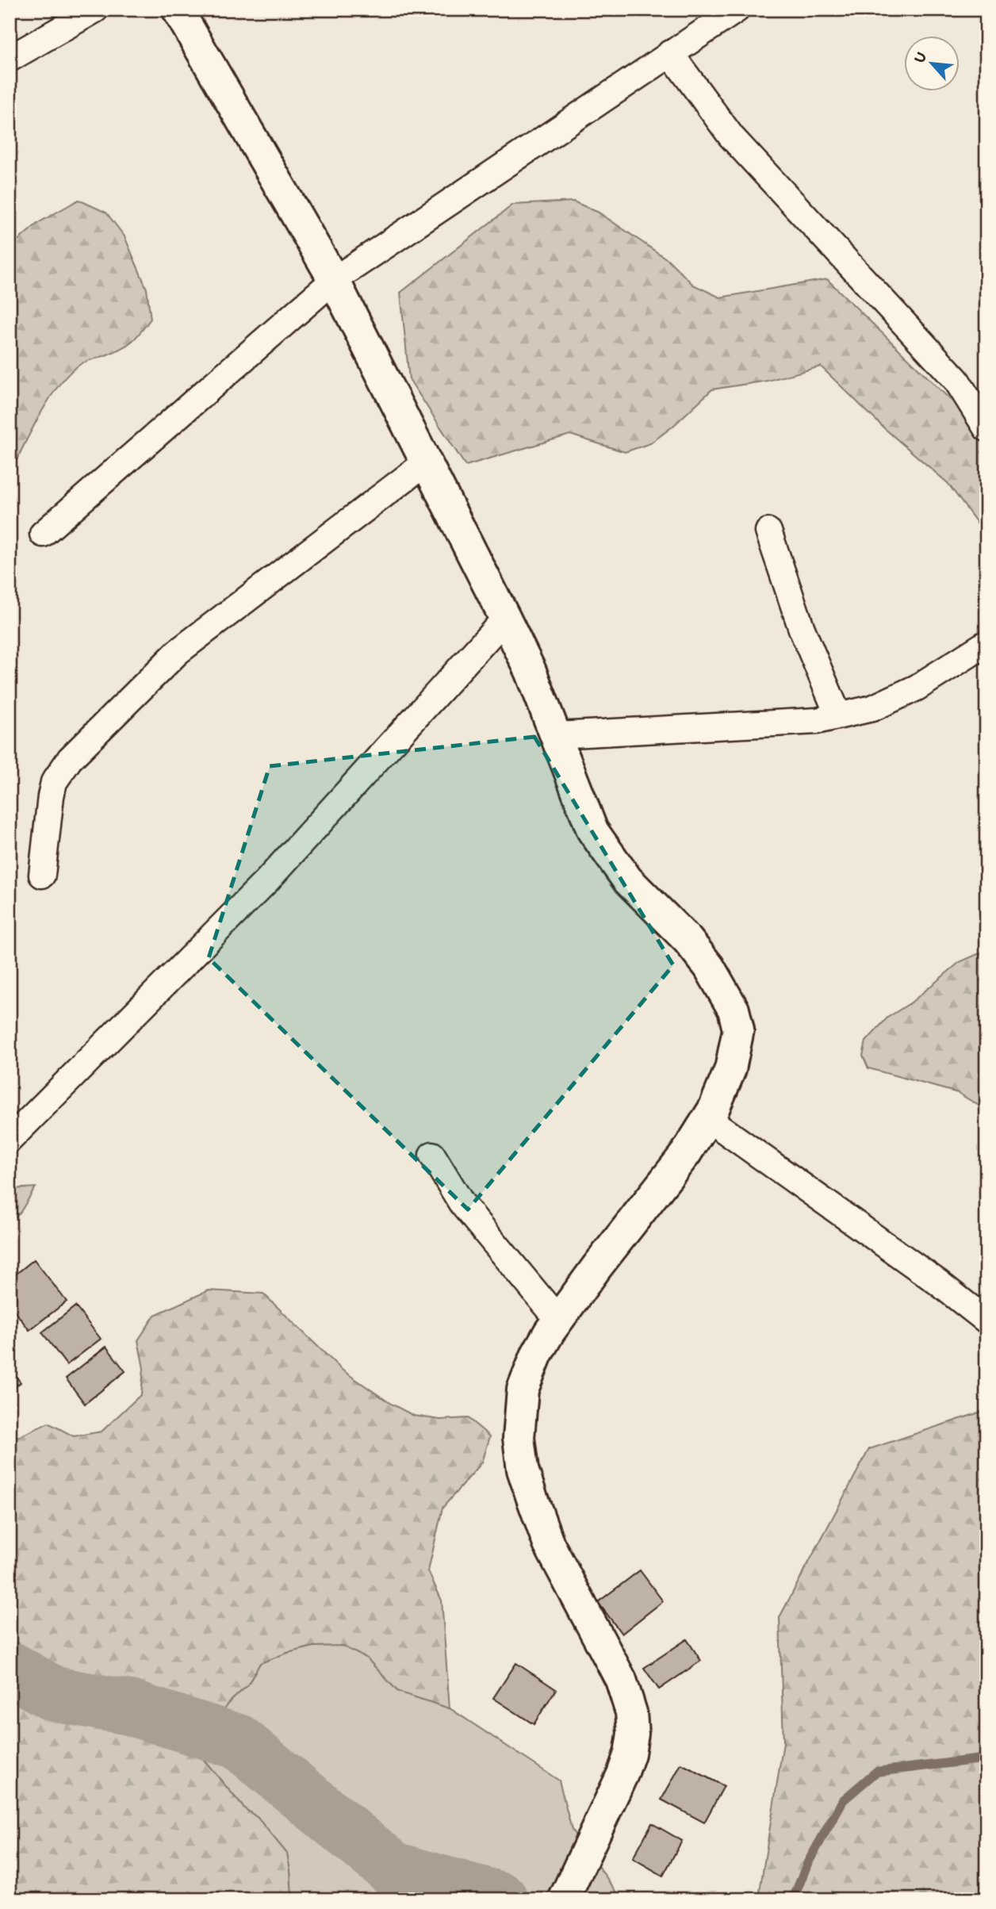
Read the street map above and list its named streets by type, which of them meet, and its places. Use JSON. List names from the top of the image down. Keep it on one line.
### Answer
{"north":"top left"}
